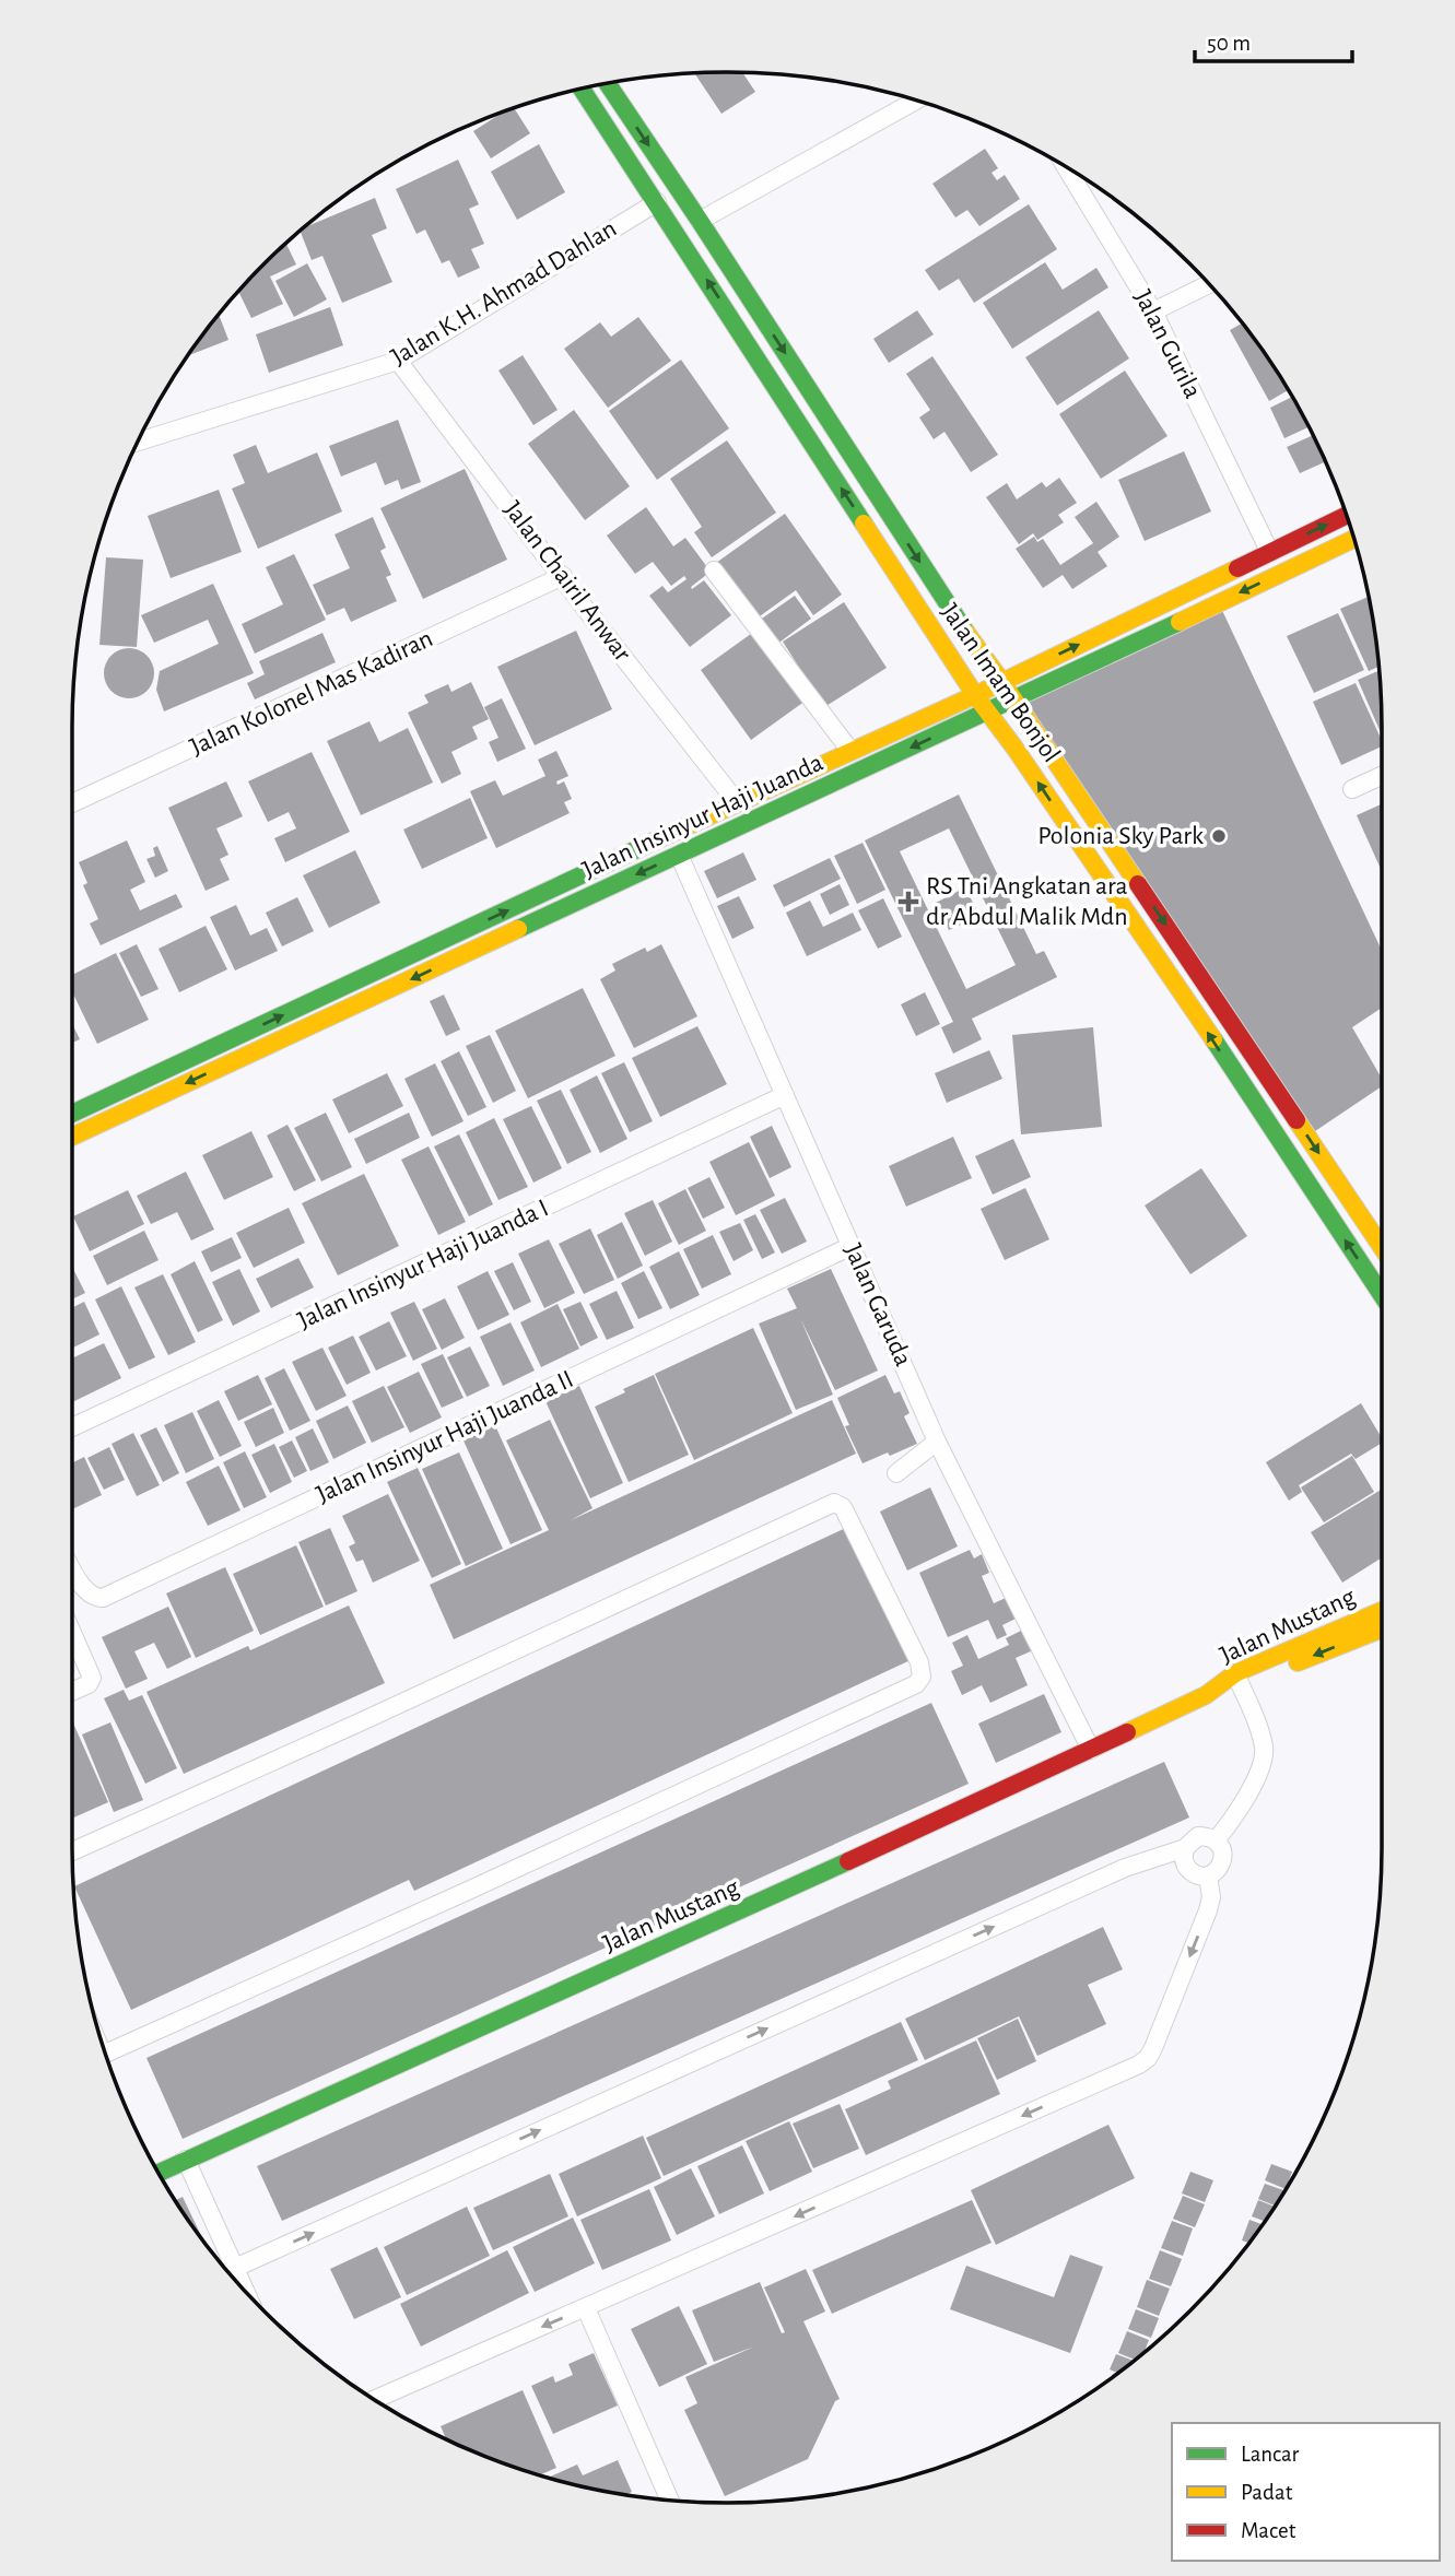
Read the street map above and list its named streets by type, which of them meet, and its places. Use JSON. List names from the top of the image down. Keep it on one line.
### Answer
{"streets":{"main road":["Jalan Imam Bonjol","Jalan Insinyur Haji Juanda","Jalan Mustang"],"street":["Jalan K.H. Ahmad Dahlan","Jalan Gurila","Jalan Chairil Anwar","Jalan Kolonel Mas Kadiran","Jalan Insinyur Haji Juanda I","Jalan Garuda","Jalan Insinyur Haji Juanda II"]},"crossings":[["Jalan K.H. Ahmad Dahlan","Jalan Chairil Anwar"],["Jalan K.H. Ahmad Dahlan","Jalan Imam Bonjol"],["Jalan Gurila","Jalan Insinyur Haji Juanda"],["Jalan Chairil Anwar","Jalan Kolonel Mas Kadiran"],["Jalan Chairil Anwar","Jalan Insinyur Haji Juanda"],["Jalan Imam Bonjol","Jalan Insinyur Haji Juanda"],["Jalan Insinyur Haji Juanda","Jalan Garuda"],["Jalan Insinyur Haji Juanda I","Jalan Garuda"],["Jalan Garuda","Jalan Insinyur Haji Juanda II"],["Jalan Garuda","Jalan Mustang"]],"places":{"other":["Polonia Sky Park"],"health":["RS Tni Angkatan ara dr Abdul Malik Mdn"]},"legend":["Lancar","Padat","Macet"],"scale_bar":"50 m"}
